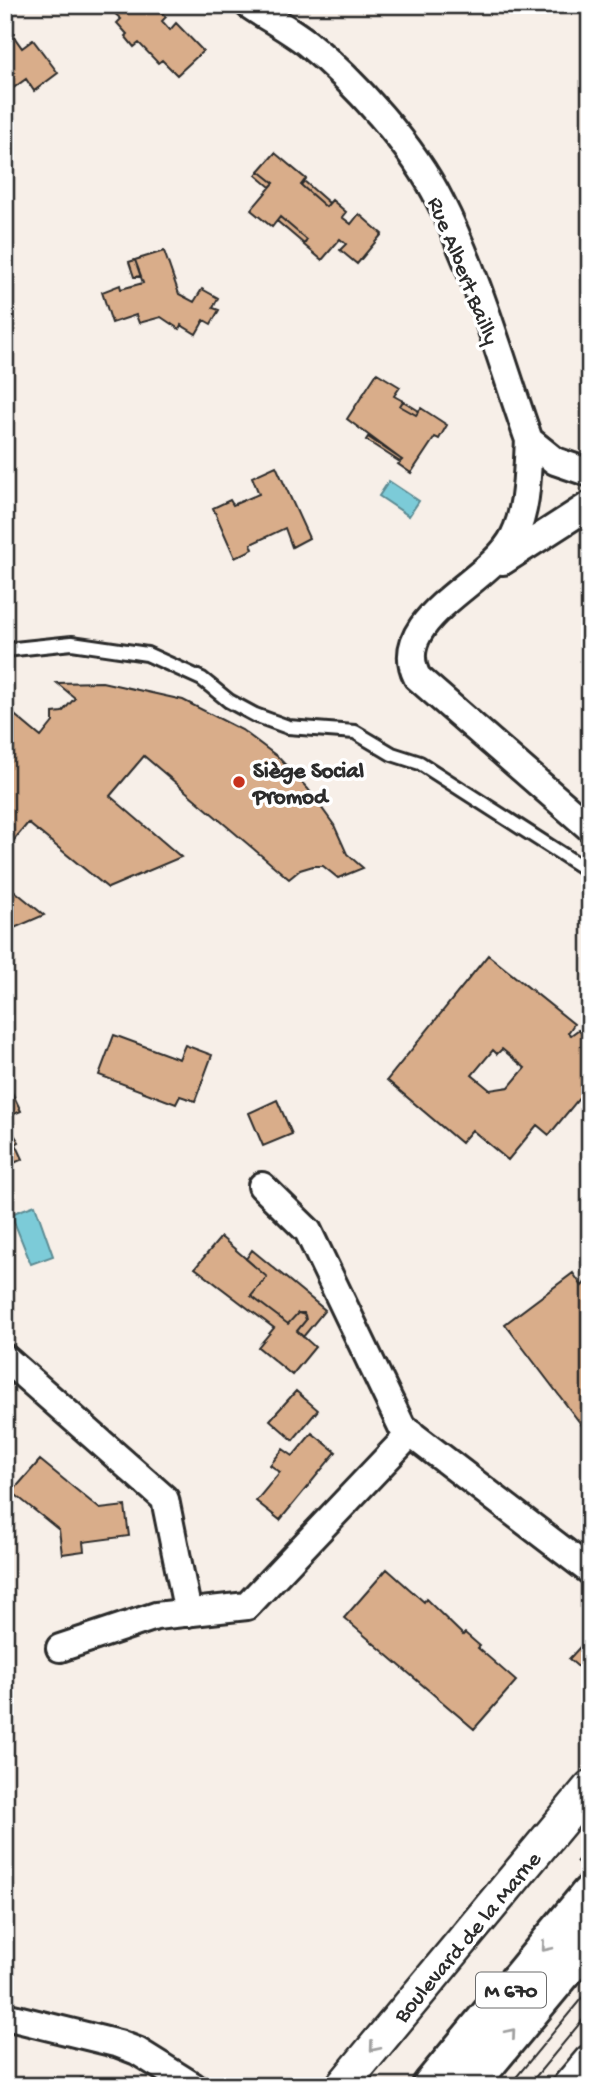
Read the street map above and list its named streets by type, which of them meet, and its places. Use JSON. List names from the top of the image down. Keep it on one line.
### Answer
{"streets":{"main road":["M 670"],"street":["Rue Albert Bailly","Boulevard de la Marne"]},"one_way":["Boulevard de la Marne"],"places":["Siège Social Promod"]}
